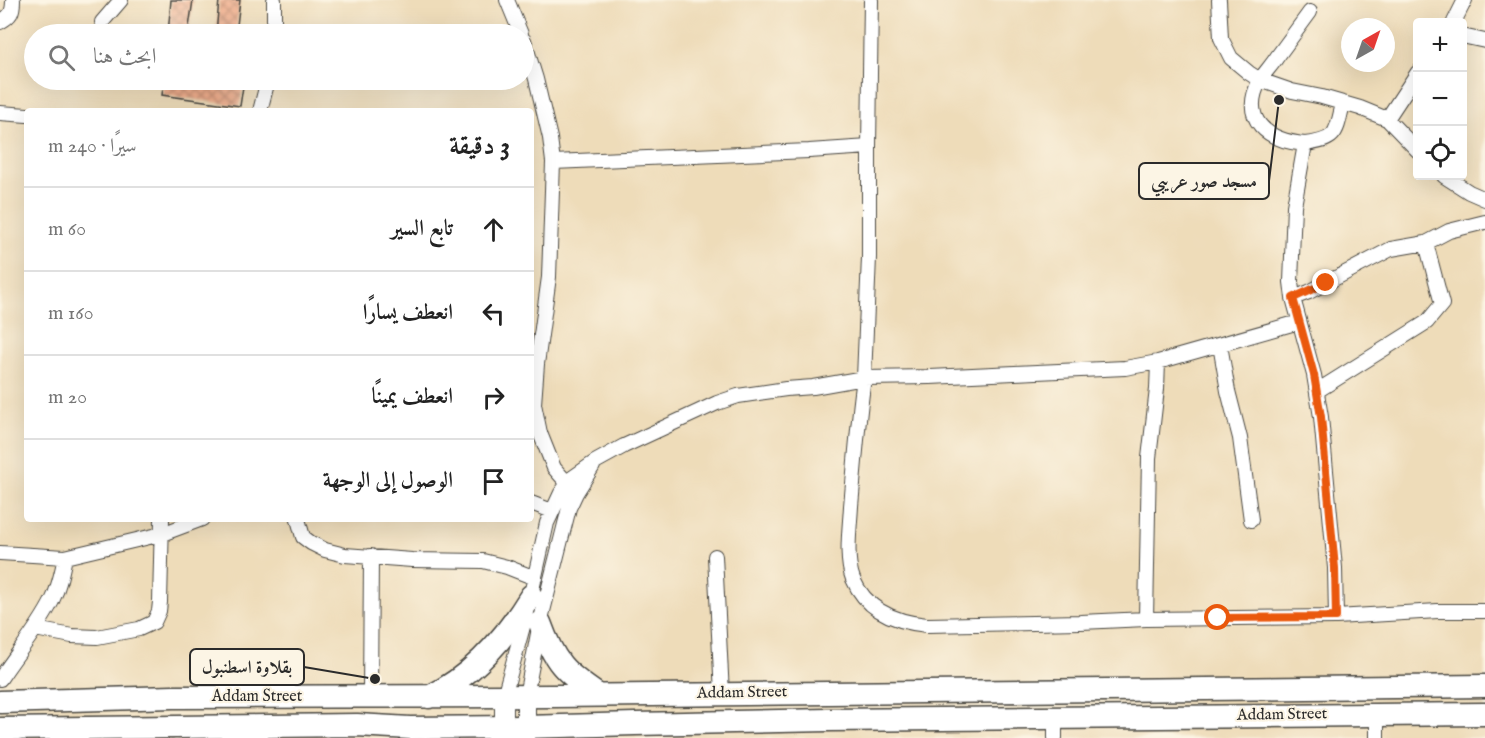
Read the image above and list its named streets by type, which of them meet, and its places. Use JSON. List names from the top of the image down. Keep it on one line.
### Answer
{"streets":{"main road":["Addam Street"]},"places":["مسجد صور عريبي","بقلاوة اسطنبول"],"north":"top right","page":{"map_buttons":["+","−"],"search":"ابحث هنا","heading":["3 دقيقة","سيرًا · 240 m"],"list":[["تابع السير","60 m"],["انعطف يسارًا","160 m"],["انعطف يمينًا","20 m"],"الوصول إلى الوجهة"]}}
